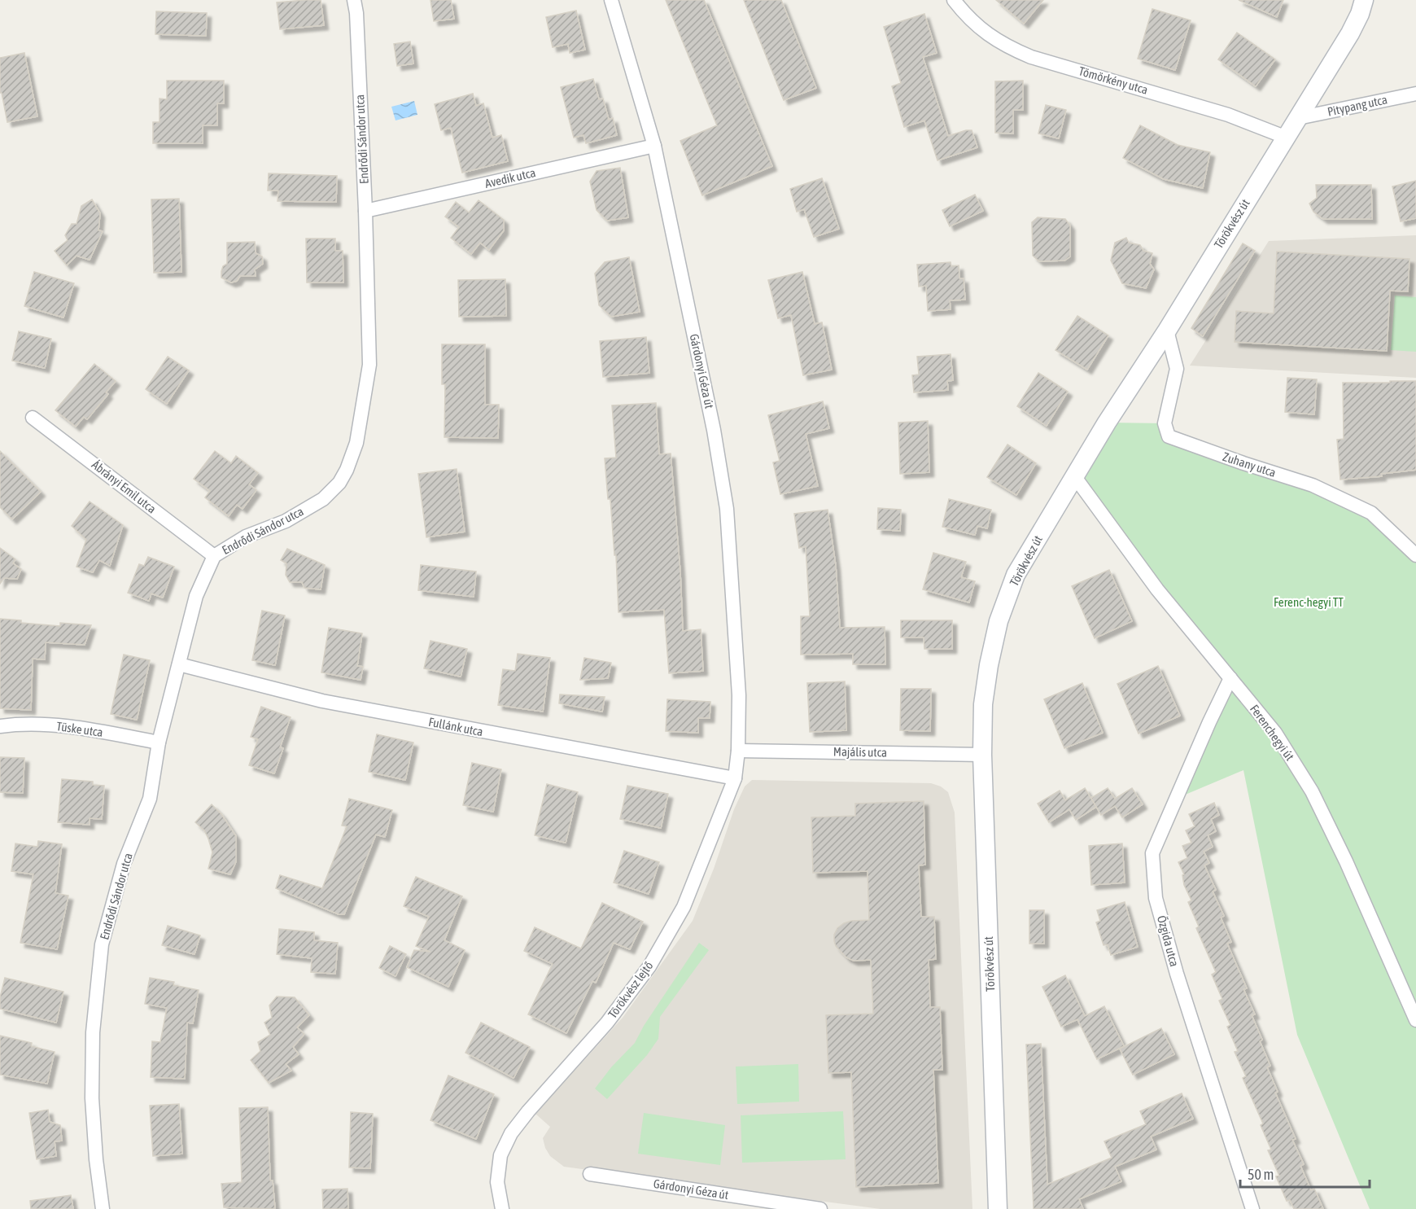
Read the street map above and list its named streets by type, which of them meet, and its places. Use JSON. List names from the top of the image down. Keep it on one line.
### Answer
{"streets":{"street":["Tömörkény utca","Pitypang utca","Endrődi Sándor utca","Avedik utca","Törökvész út","Gárdonyi Géza út","Zuhany utca","Ábrányi Emil utca","Fullánk utca","Tüske utca","Ferenchegyi út","Majális utca","Őzgida utca","Törökvész lejtő"]},"crossings":[["Tömörkény utca","Törökvész út"],["Pitypang utca","Törökvész út"],["Endrődi Sándor utca","Avedik utca"],["Endrődi Sándor utca","Ábrányi Emil utca"],["Endrődi Sándor utca","Fullánk utca"],["Endrődi Sándor utca","Tüske utca"],["Avedik utca","Gárdonyi Géza út"],["Törökvész út","Zuhany utca"],["Törökvész út","Ferenchegyi út"],["Törökvész út","Majális utca"],["Gárdonyi Géza út","Majális utca"],["Gárdonyi Géza út","Törökvész lejtő"],["Fullánk utca","Törökvész lejtő"],["Ferenchegyi út","Őzgida utca"],["Majális utca","Törökvész lejtő"]],"parks":["Ferenc-hegyi TT"],"scale_bar":"50 m"}
